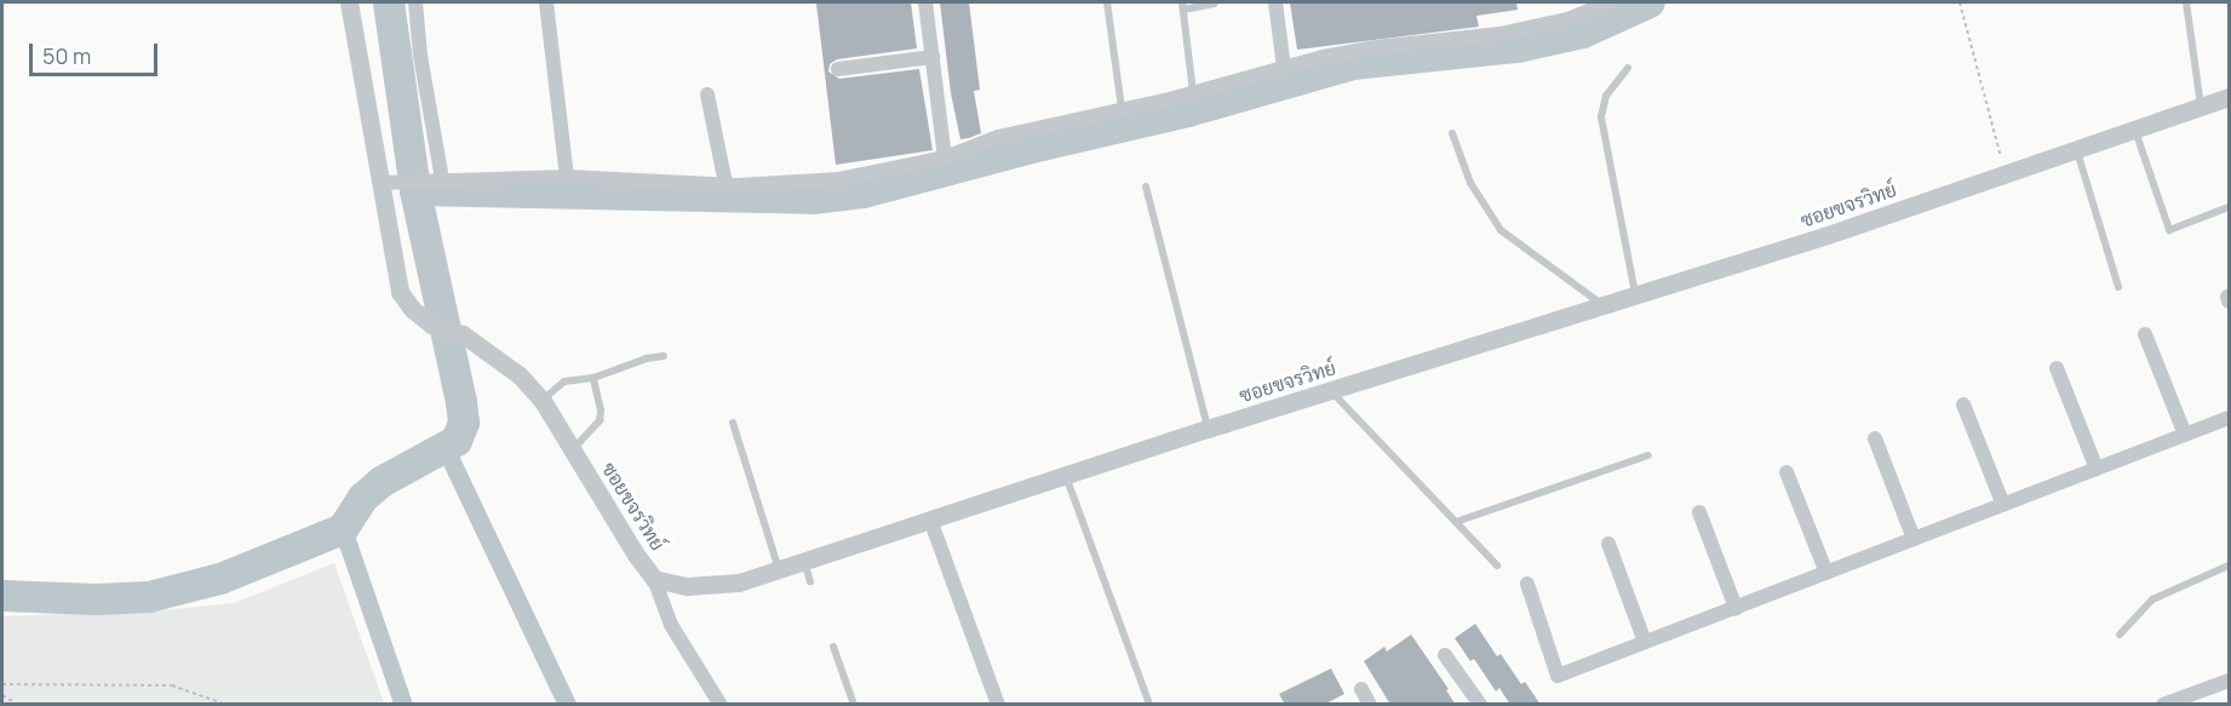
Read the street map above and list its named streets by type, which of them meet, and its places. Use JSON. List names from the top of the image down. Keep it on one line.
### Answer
{"streets":{"street":["ซอยขจรวิทย์"]},"scale_bar":"50 m"}
